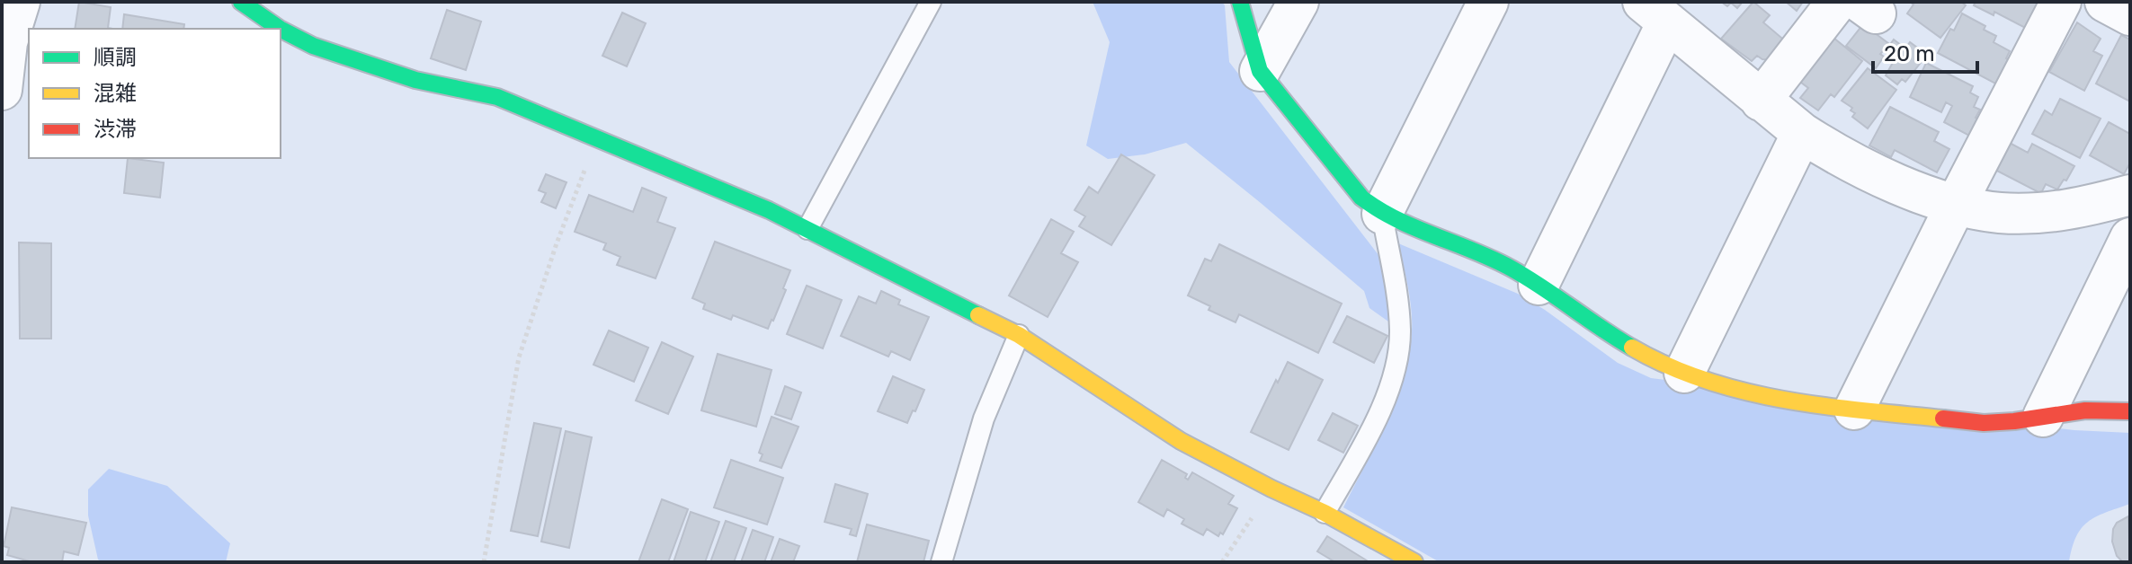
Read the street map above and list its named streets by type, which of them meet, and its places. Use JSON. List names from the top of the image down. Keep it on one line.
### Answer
{"legend":["順調","混雑","渋滞"],"scale_bar":"20 m"}
